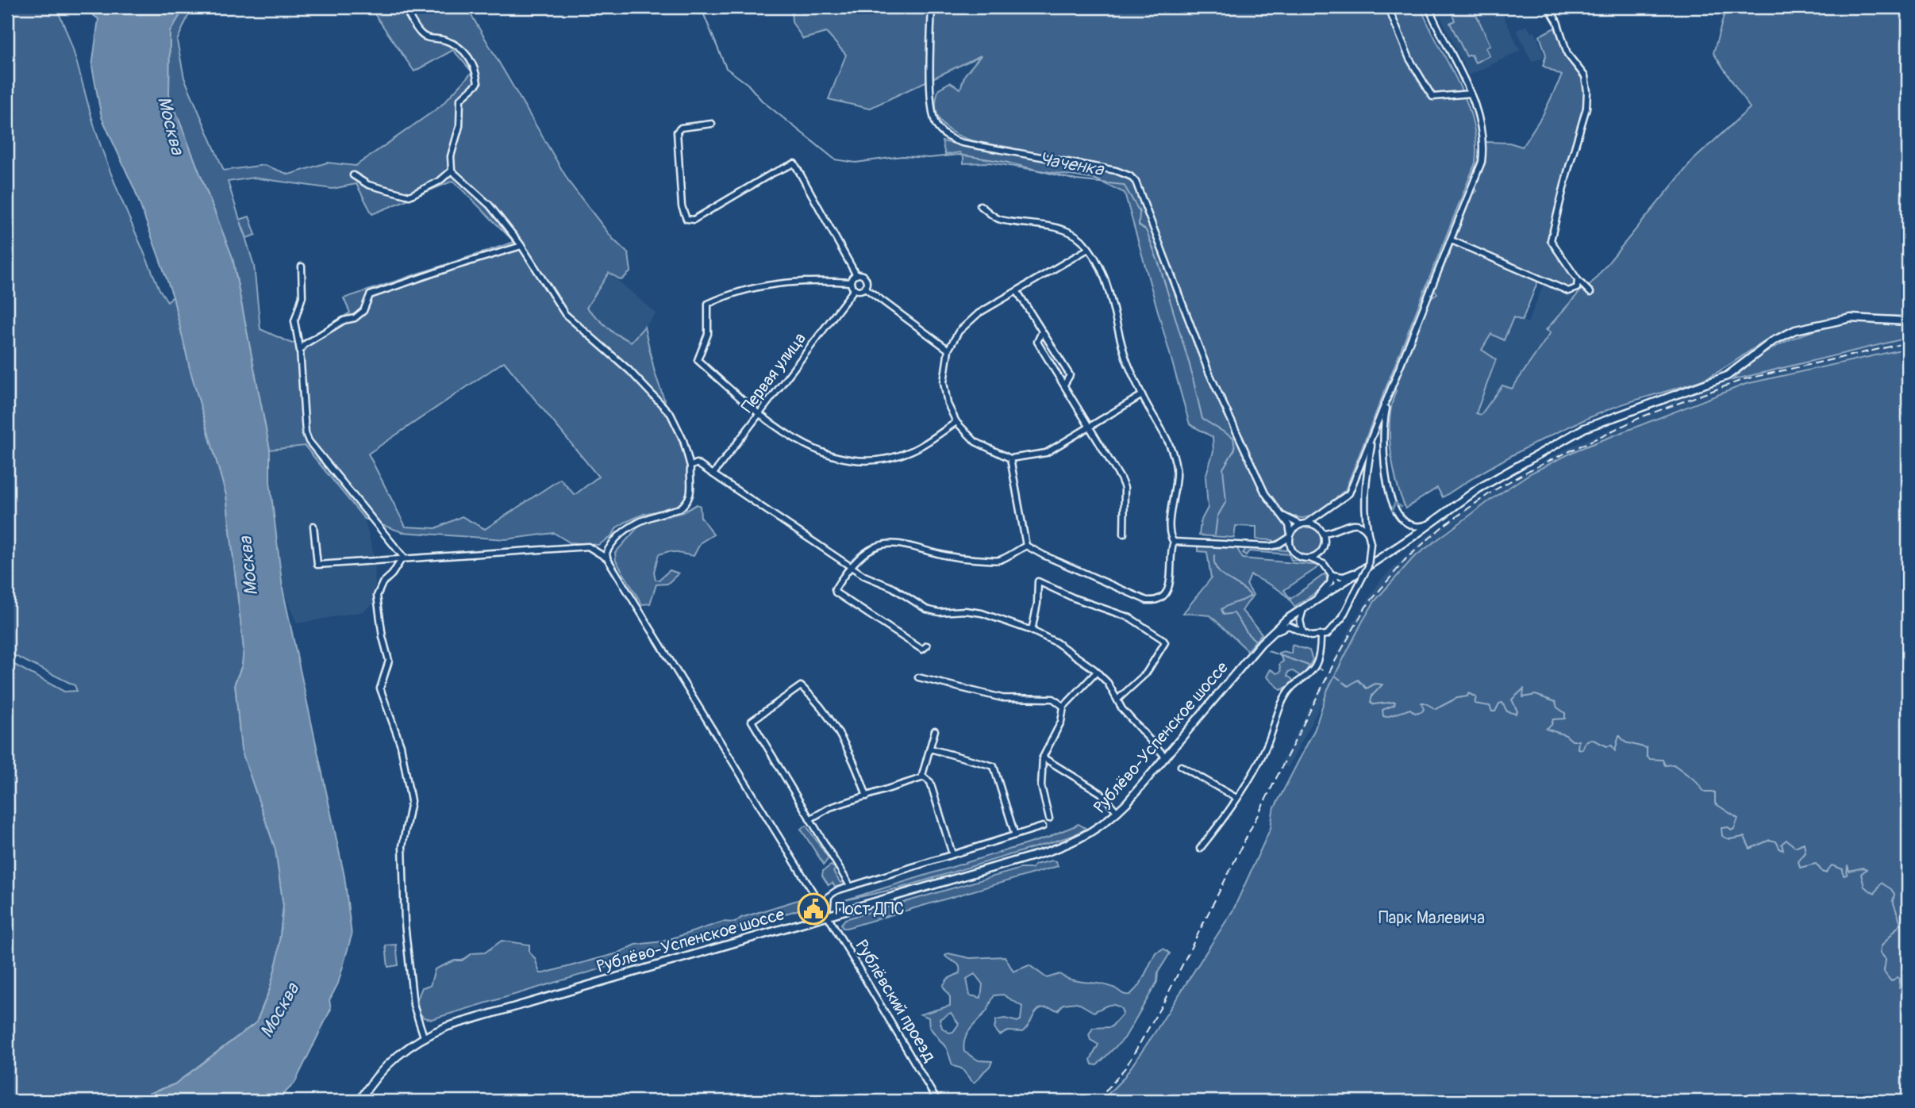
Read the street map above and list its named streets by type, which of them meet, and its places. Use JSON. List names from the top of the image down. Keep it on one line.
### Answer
{"streets":{"main road":["Рублёво-Успенское шоссе"],"street":["Первая улица","Рублёвский проезд"]},"crossings":[["Рублёво-Успенское шоссе","Рублёвский проезд"]],"water":["Москва","Чаченка"],"parks":["Парк Малевича"],"places":{"public building":["Пост ДПС"]}}
